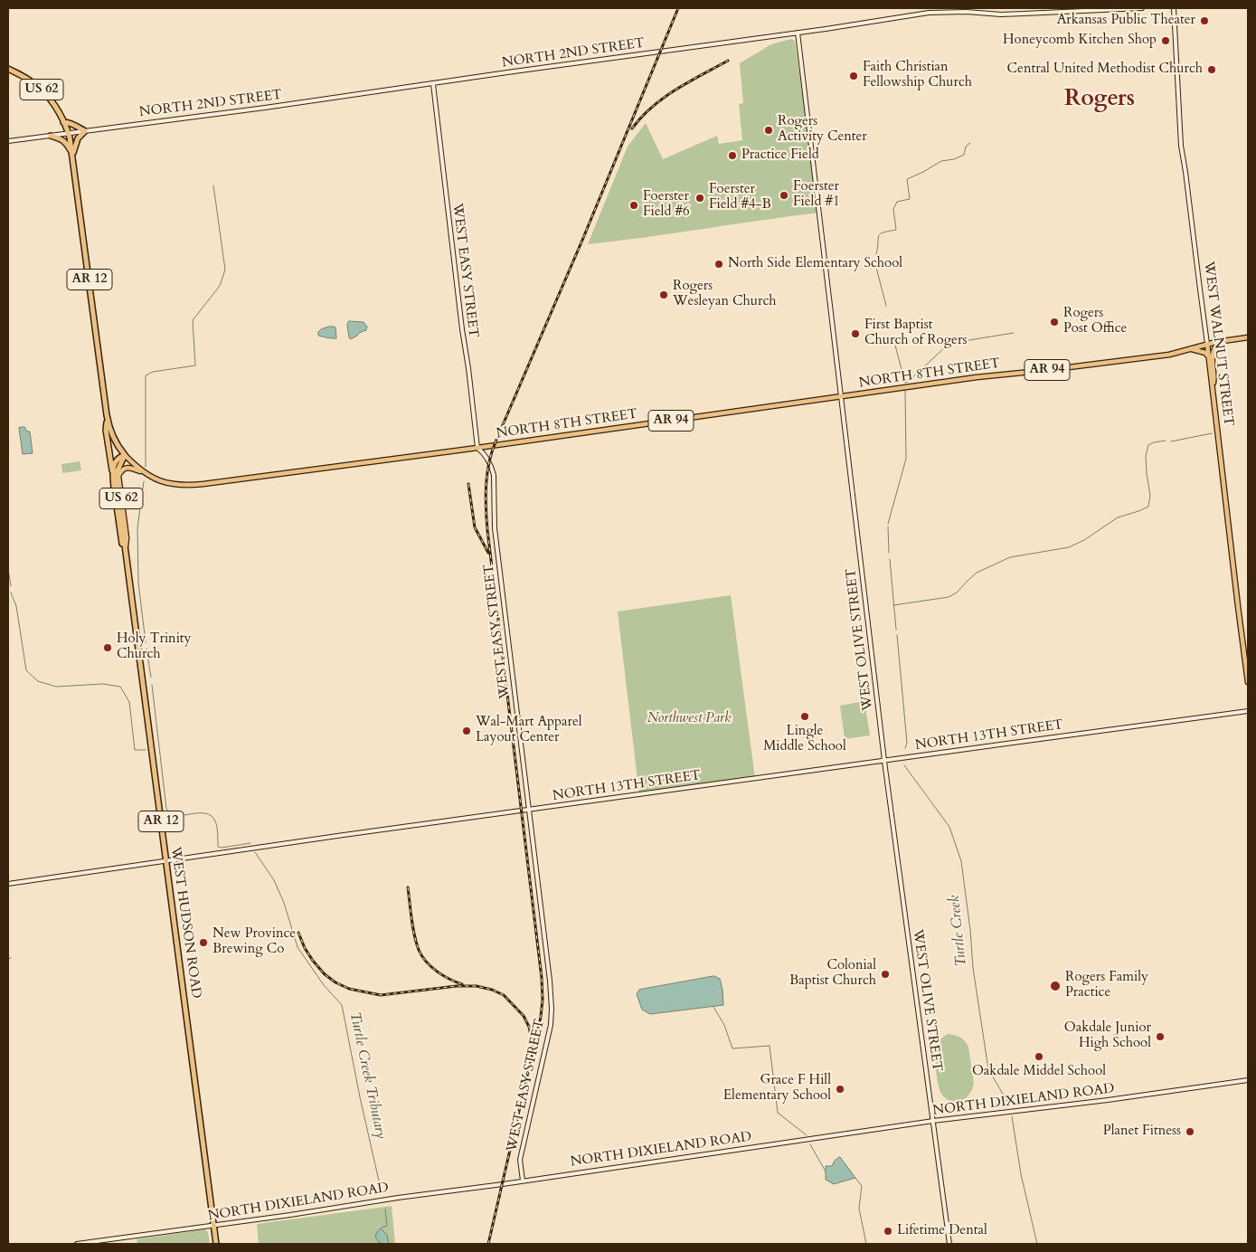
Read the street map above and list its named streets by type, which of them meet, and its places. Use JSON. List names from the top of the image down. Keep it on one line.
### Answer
{"streets":{"highway":["US 62","AR 12","WEST HUDSON ROAD"],"main road":["NORTH 2ND STREET","WEST EASY STREET","WEST WALNUT STREET","AR 94","NORTH 8TH STREET","WEST OLIVE STREET","NORTH 13TH STREET","NORTH DIXIELAND ROAD"]},"crossings":[["NORTH 2ND STREET","US 62"],["NORTH 2ND STREET","WEST EASY STREET"],["NORTH 2ND STREET","AR 12"],["NORTH 2ND STREET","WEST OLIVE STREET"],["US 62","AR 12"],["WEST EASY STREET","NORTH 8TH STREET"],["WEST EASY STREET","NORTH 13TH STREET"],["WEST EASY STREET","NORTH DIXIELAND ROAD"],["AR 12","NORTH 8TH STREET"],["AR 12","WEST HUDSON ROAD"],["WEST WALNUT STREET","NORTH 8TH STREET"],["NORTH 8TH STREET","WEST OLIVE STREET"],["NORTH 8TH STREET","WEST HUDSON ROAD"],["WEST OLIVE STREET","NORTH 13TH STREET"],["WEST OLIVE STREET","NORTH DIXIELAND ROAD"],["NORTH 13TH STREET","WEST HUDSON ROAD"],["WEST HUDSON ROAD","NORTH DIXIELAND ROAD"]],"districts":["Rogers"],"water":["Turtle Creek","Turtle Creek Tributary"],"parks":["Northwest Park"],"places":["Arkansas Public Theater","Honeycomb Kitchen Shop","Central United Methodist Church","Faith Christian Fellowship Church","Rogers Activity Center","Practice Field","Foerster Field #1","Foerster Field #4-B","Foerster Field #6","North Side Elementary School","Rogers Wesleyan Church","Rogers Post Office","First Baptist Church of Rogers","Holy Trinity Church","Lingle Middle School","Wal-Mart Apparel Layout Center","New Province Brewing Co","Colonial Baptist Church","Rogers Family Practice","Oakdale Junior High School","Oakdale Middel School","Grace F Hill Elementary School","Planet Fitness","Lifetime Dental"]}
